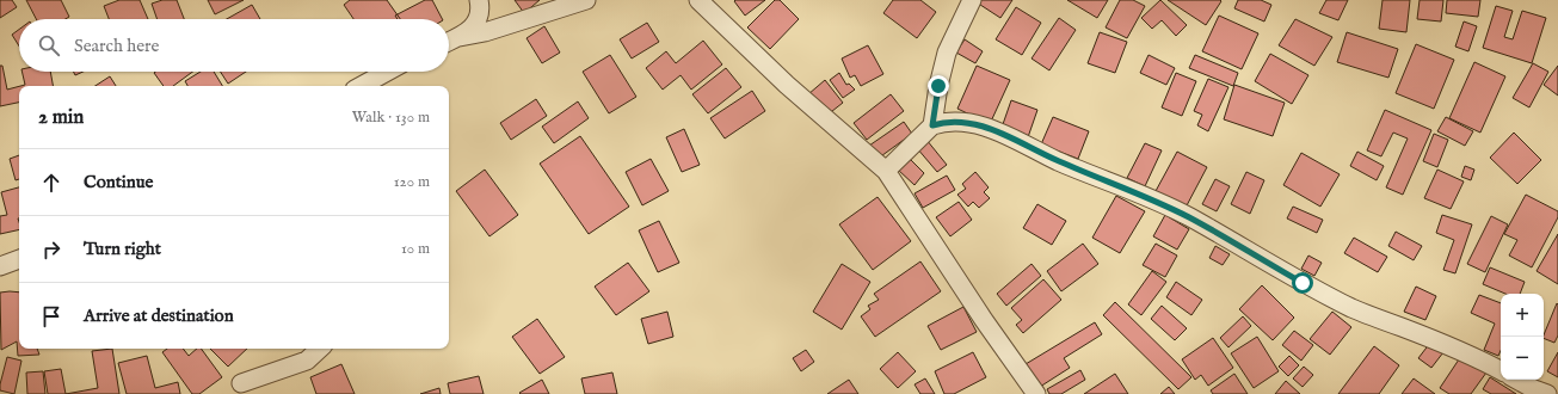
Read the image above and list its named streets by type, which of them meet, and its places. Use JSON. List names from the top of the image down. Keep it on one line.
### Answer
{"page":{"search":"Search here","heading":["2 min","Walk · 130 m"],"list":[["Continue","120 m"],["Turn right","10 m"],"Arrive at destination"],"map_buttons":["+","−"]}}
